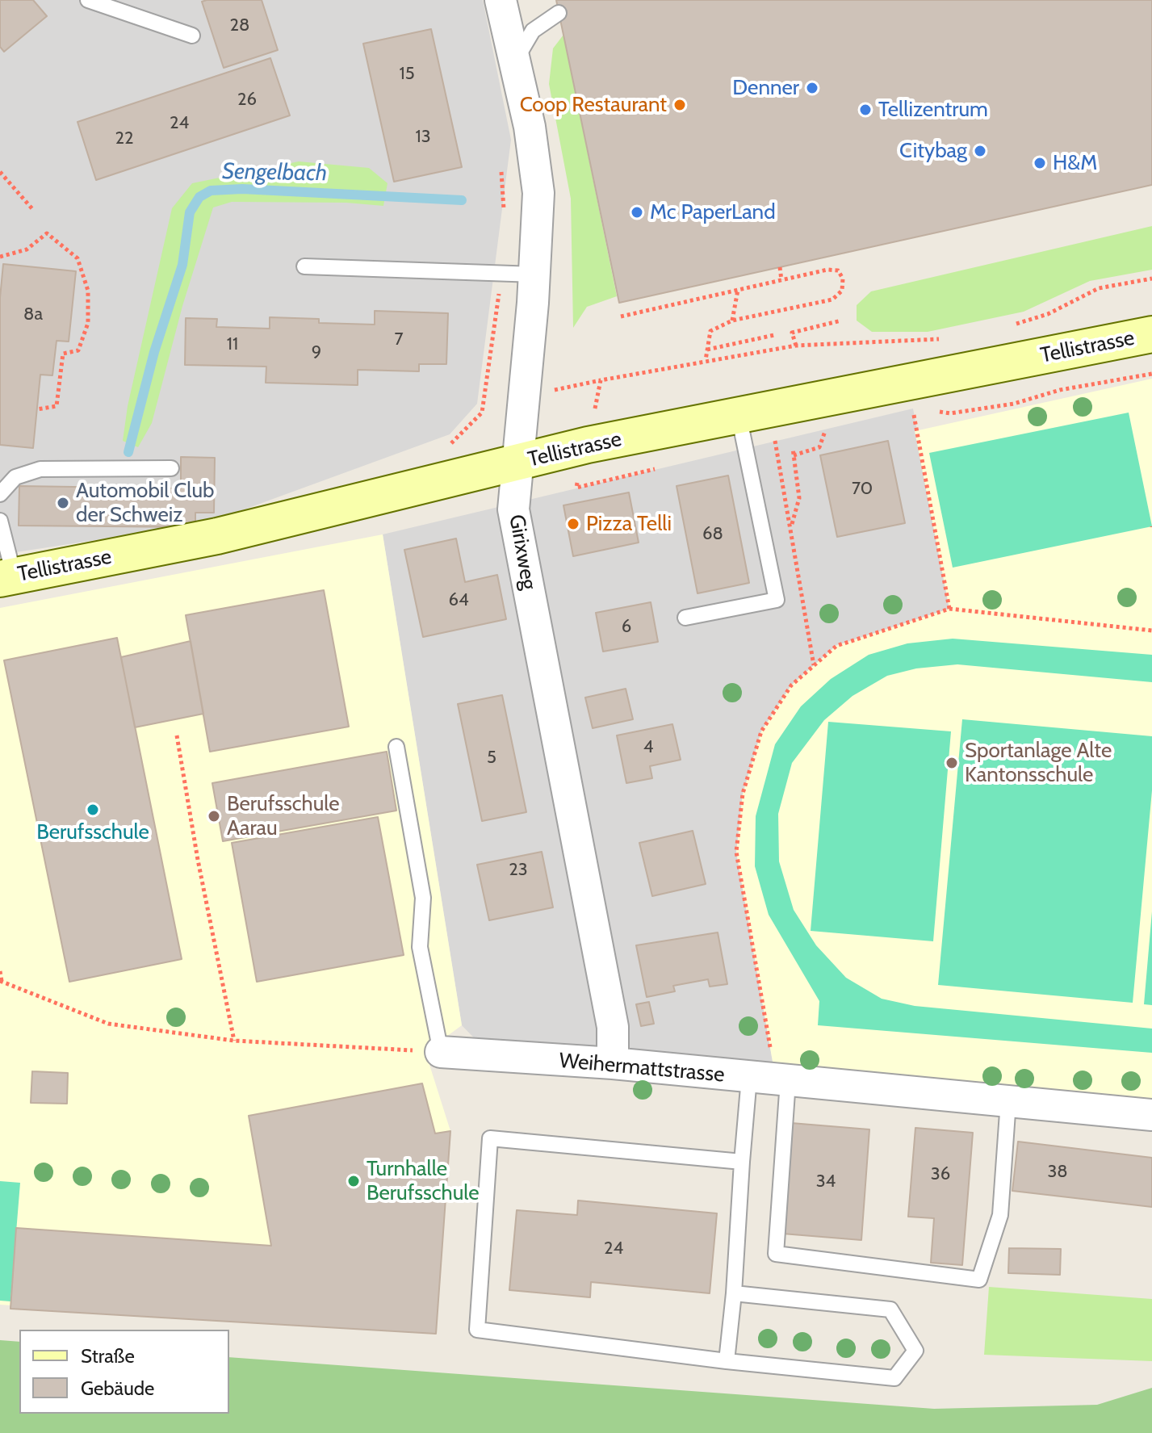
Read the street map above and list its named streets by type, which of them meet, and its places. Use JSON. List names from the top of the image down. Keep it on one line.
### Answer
{"streets":{"main road":["Tellistrasse"],"street":["Girixweg","Weihermattstrasse"]},"crossings":[["Tellistrasse","Girixweg"],["Girixweg","Weihermattstrasse"]],"water":["Sengelbach"],"places":["Denner","Coop Restaurant","Tellizentrum","Citybag","H&M","Mc PaperLand","Automobil Club der Schweiz","Pizza Telli","Sportanlage Alte Kantonsschule","Berufsschule","Berufsschule Aarau","Turnhalle Berufsschule"],"house_numbers":["28","15","26","24","13","22","8a","7","11","9","70","68","64","6","4","5","23","38","36","34","24"],"legend":["Straße","Gebäude"]}
